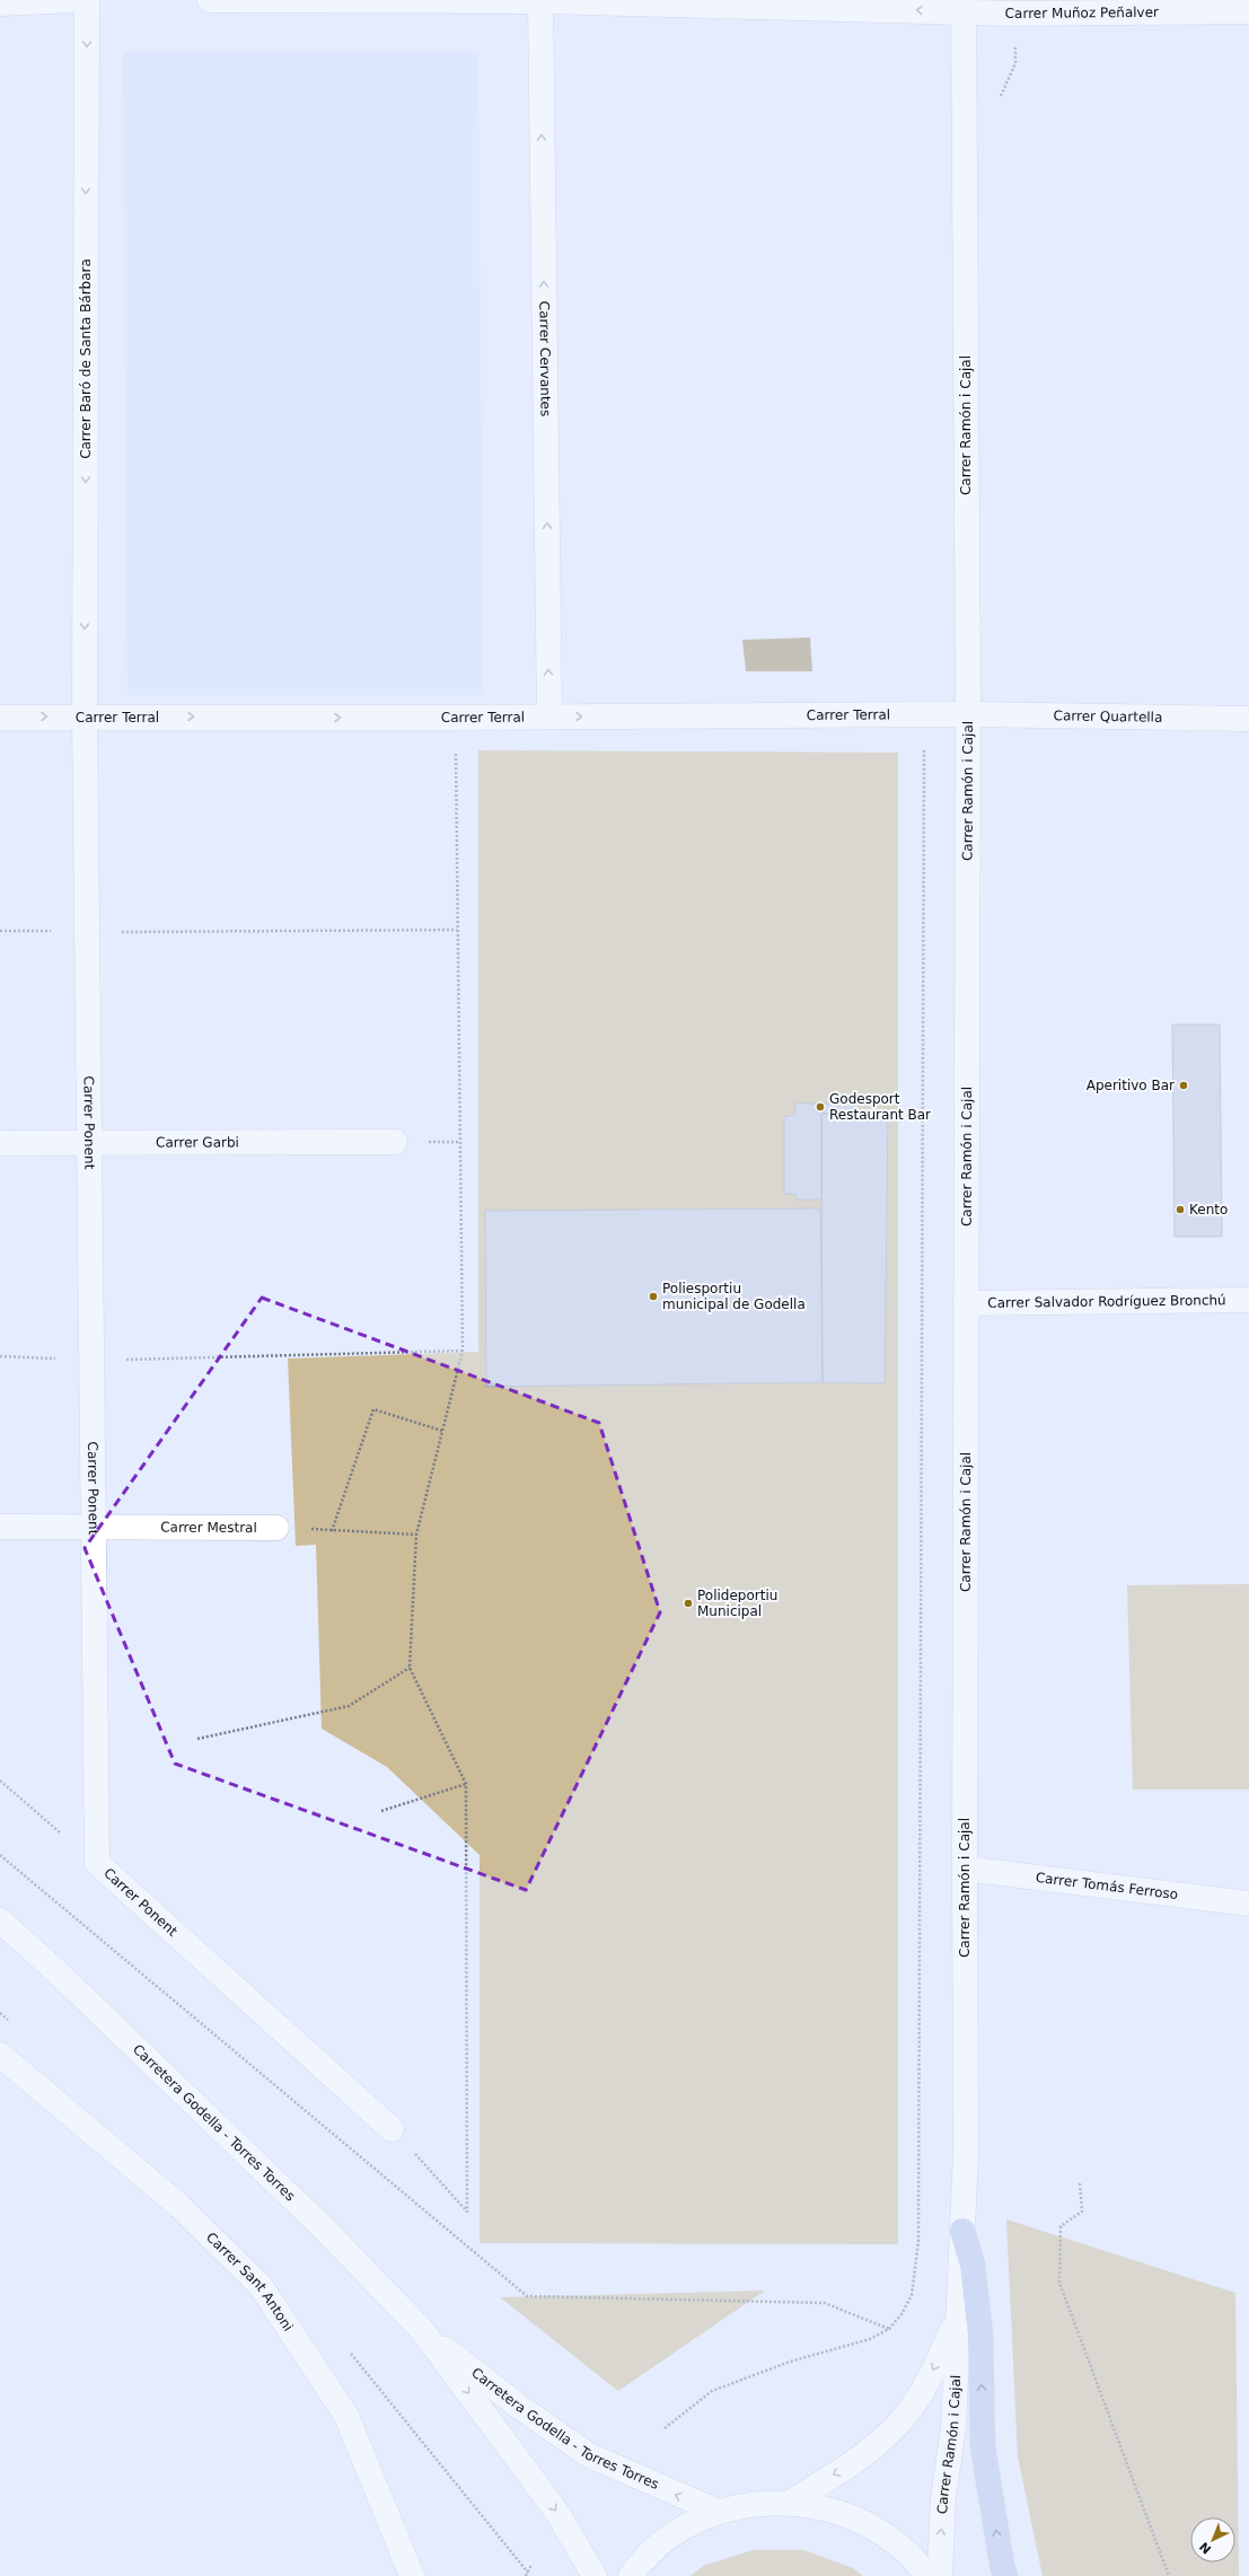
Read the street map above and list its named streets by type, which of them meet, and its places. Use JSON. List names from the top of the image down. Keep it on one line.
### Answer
{"streets":{"street":["Carrer Muñoz Peñalver","Carrer Baró de Santa Bárbara","Carrer Cervantes","Carrer Ramón i Cajal","Carrer Terral","Carrer Quartella","Carrer Ponent","Carrer Garbi","Carrer Salvador Rodríguez Bronchú","Carrer Mestral","Carrer Tomás Ferroso","Carretera Godella - Torres Torres","Carrer Sant Antoni"]},"crossings":[["Carrer Muñoz Peñalver","Carrer Cervantes"],["Carrer Muñoz Peñalver","Carrer Ramón i Cajal"],["Carrer Baró de Santa Bárbara","Carrer Terral"],["Carrer Baró de Santa Bárbara","Carrer Ponent"],["Carrer Cervantes","Carrer Terral"],["Carrer Ramón i Cajal","Carrer Terral"],["Carrer Ramón i Cajal","Carrer Quartella"],["Carrer Ramón i Cajal","Carrer Salvador Rodríguez Bronchú"],["Carrer Ramón i Cajal","Carrer Tomás Ferroso"],["Carrer Terral","Carrer Quartella"],["Carrer Terral","Carrer Ponent"],["Carrer Ponent","Carrer Garbi"],["Carrer Ponent","Carrer Mestral"]],"one_way":["Carrer Muñoz Peñalver","Carrer Baró de Santa Bárbara","Carrer Cervantes","Carrer Terral"],"places":["Aperitivo Bar","Godesport Restaurant Bar","Kento","Poliesportiu municipal de Godella","Polideportiu Municipal"],"north":"bottom left"}
